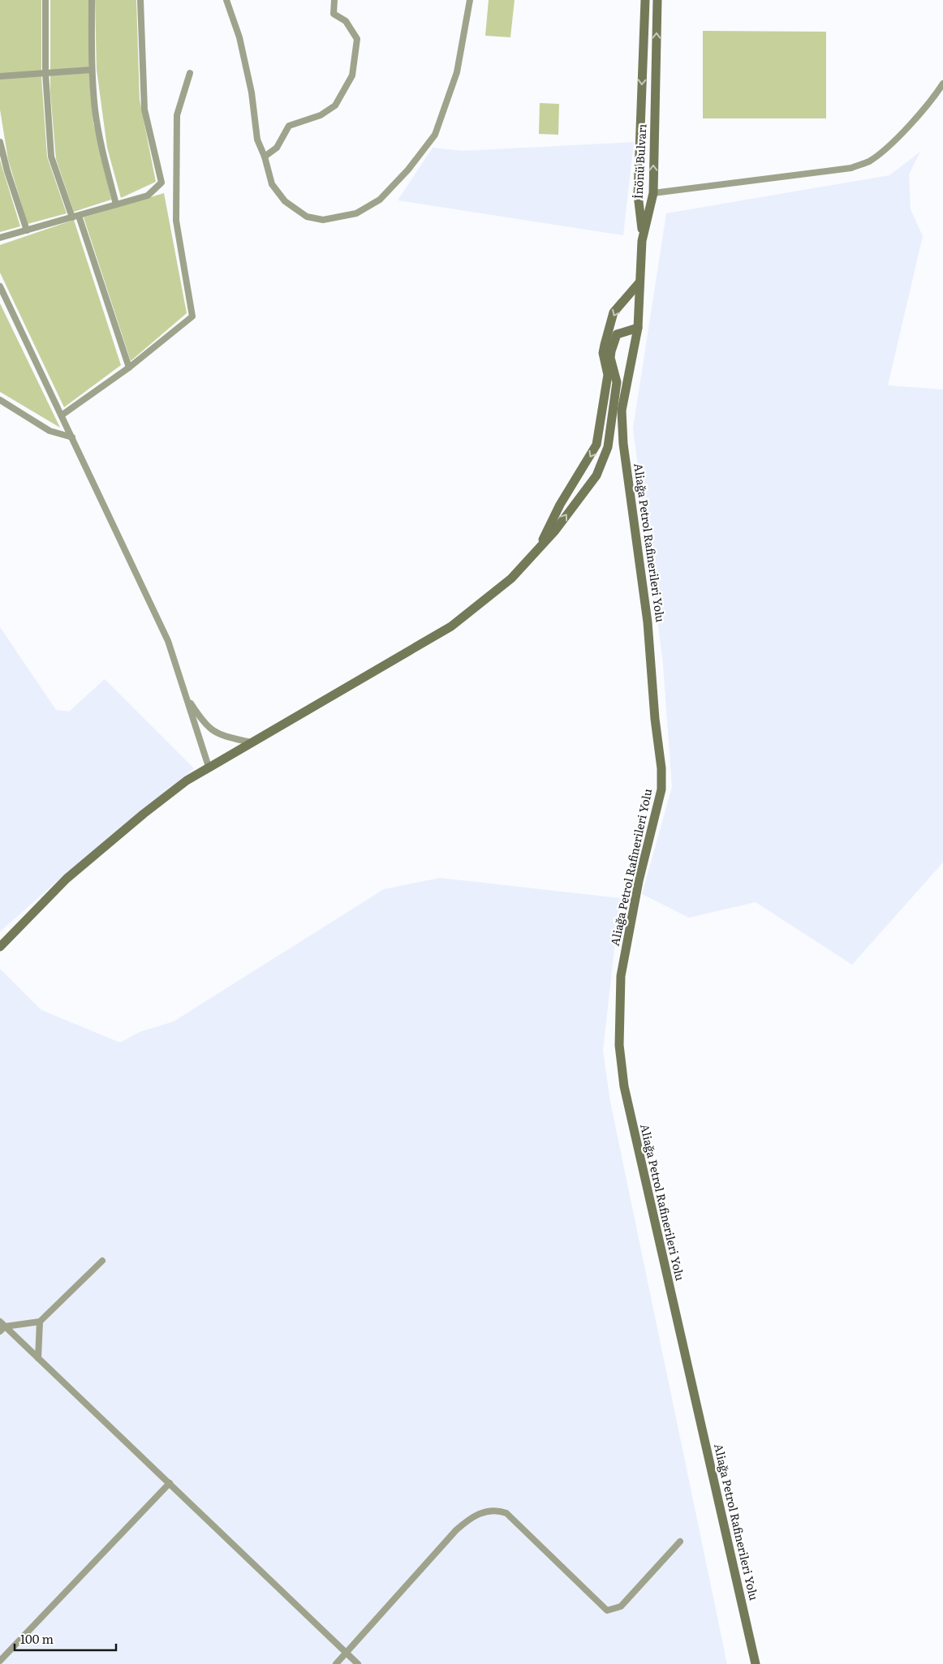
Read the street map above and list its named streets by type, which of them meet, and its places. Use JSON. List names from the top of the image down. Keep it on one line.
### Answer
{"streets":{"street":["İnönü Bulvarı","Aliağa Petrol Rafinerileri Yolu"]},"crossings":[["İnönü Bulvarı","Aliağa Petrol Rafinerileri Yolu"]],"scale_bar":"100 m"}
